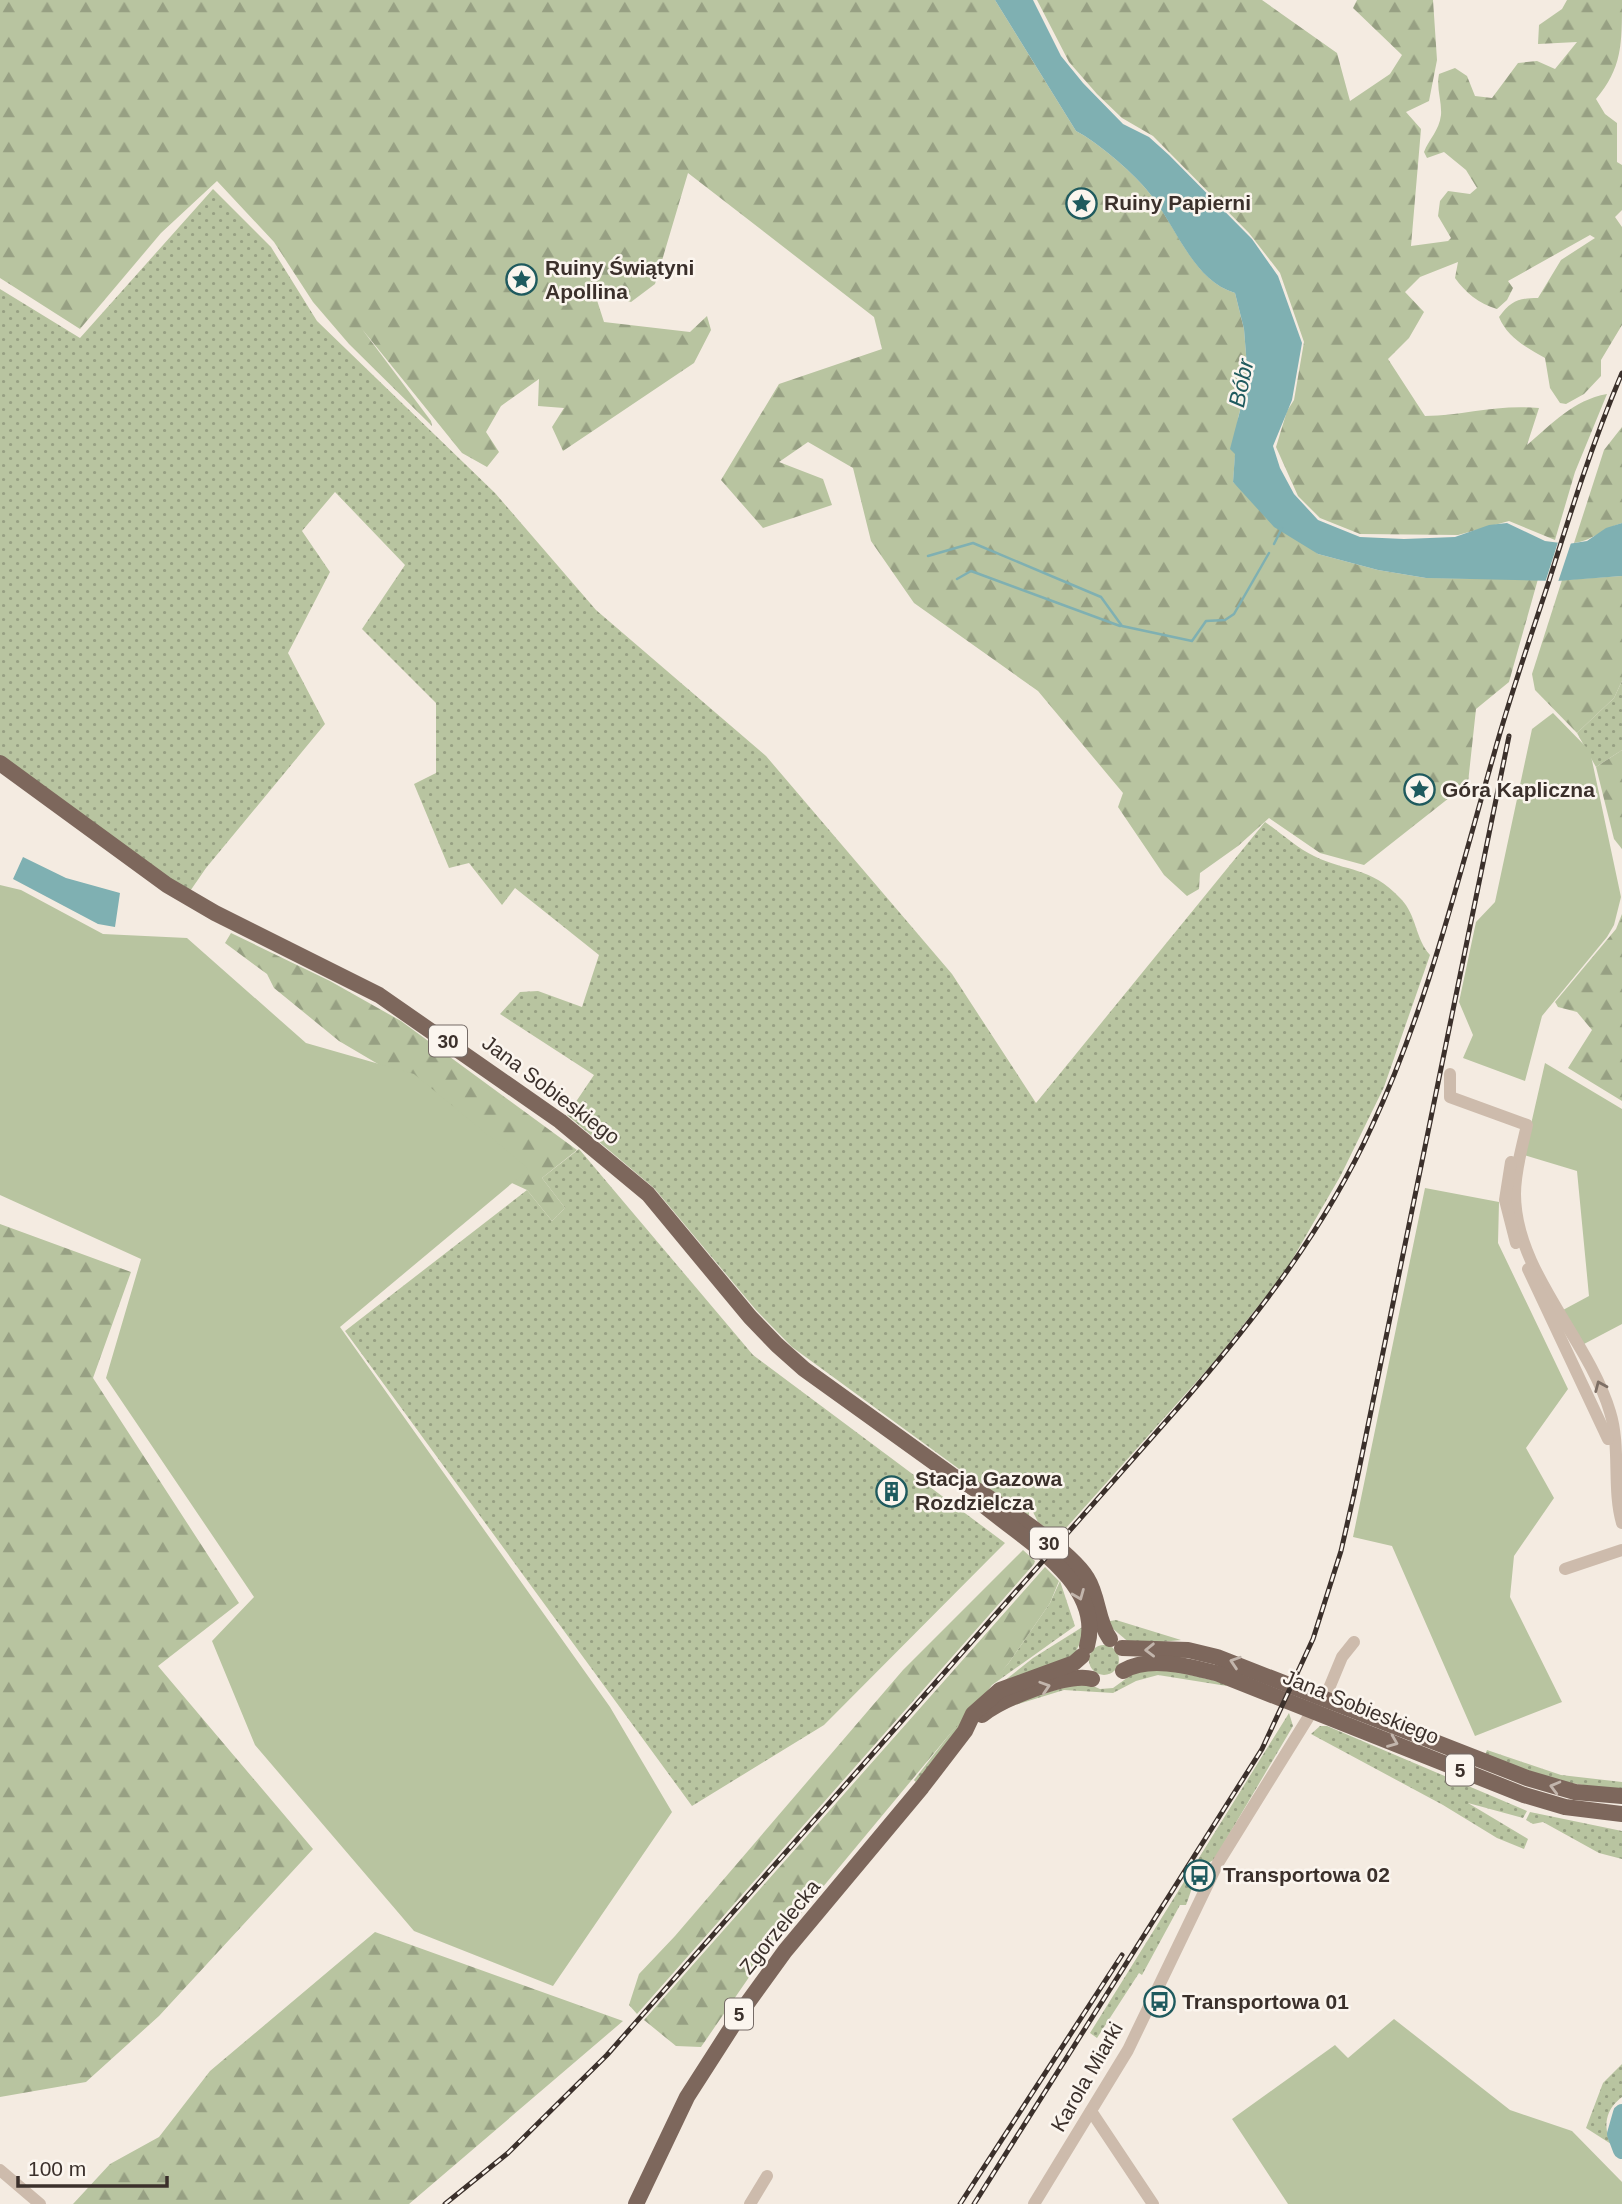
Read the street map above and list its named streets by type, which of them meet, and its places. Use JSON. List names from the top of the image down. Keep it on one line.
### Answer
{"streets":{"main road":["30","Jana Sobieskiego","5","Zgorzelecka"],"street":["Karola Miarki"]},"crossings":[["Jana Sobieskiego","5"],["Jana Sobieskiego","Zgorzelecka"],["Jana Sobieskiego","Karola Miarki"],["5","Zgorzelecka"]],"water":["Bóbr"],"places":{"place":["Ruiny Papierni","Ruiny Świątyni Apollina","Góra Kapliczna"],"building":["Stacja Gazowa Rozdzielcza"],"bus stop":["Transportowa 02","Transportowa 01"]},"scale_bar":"100 m"}
